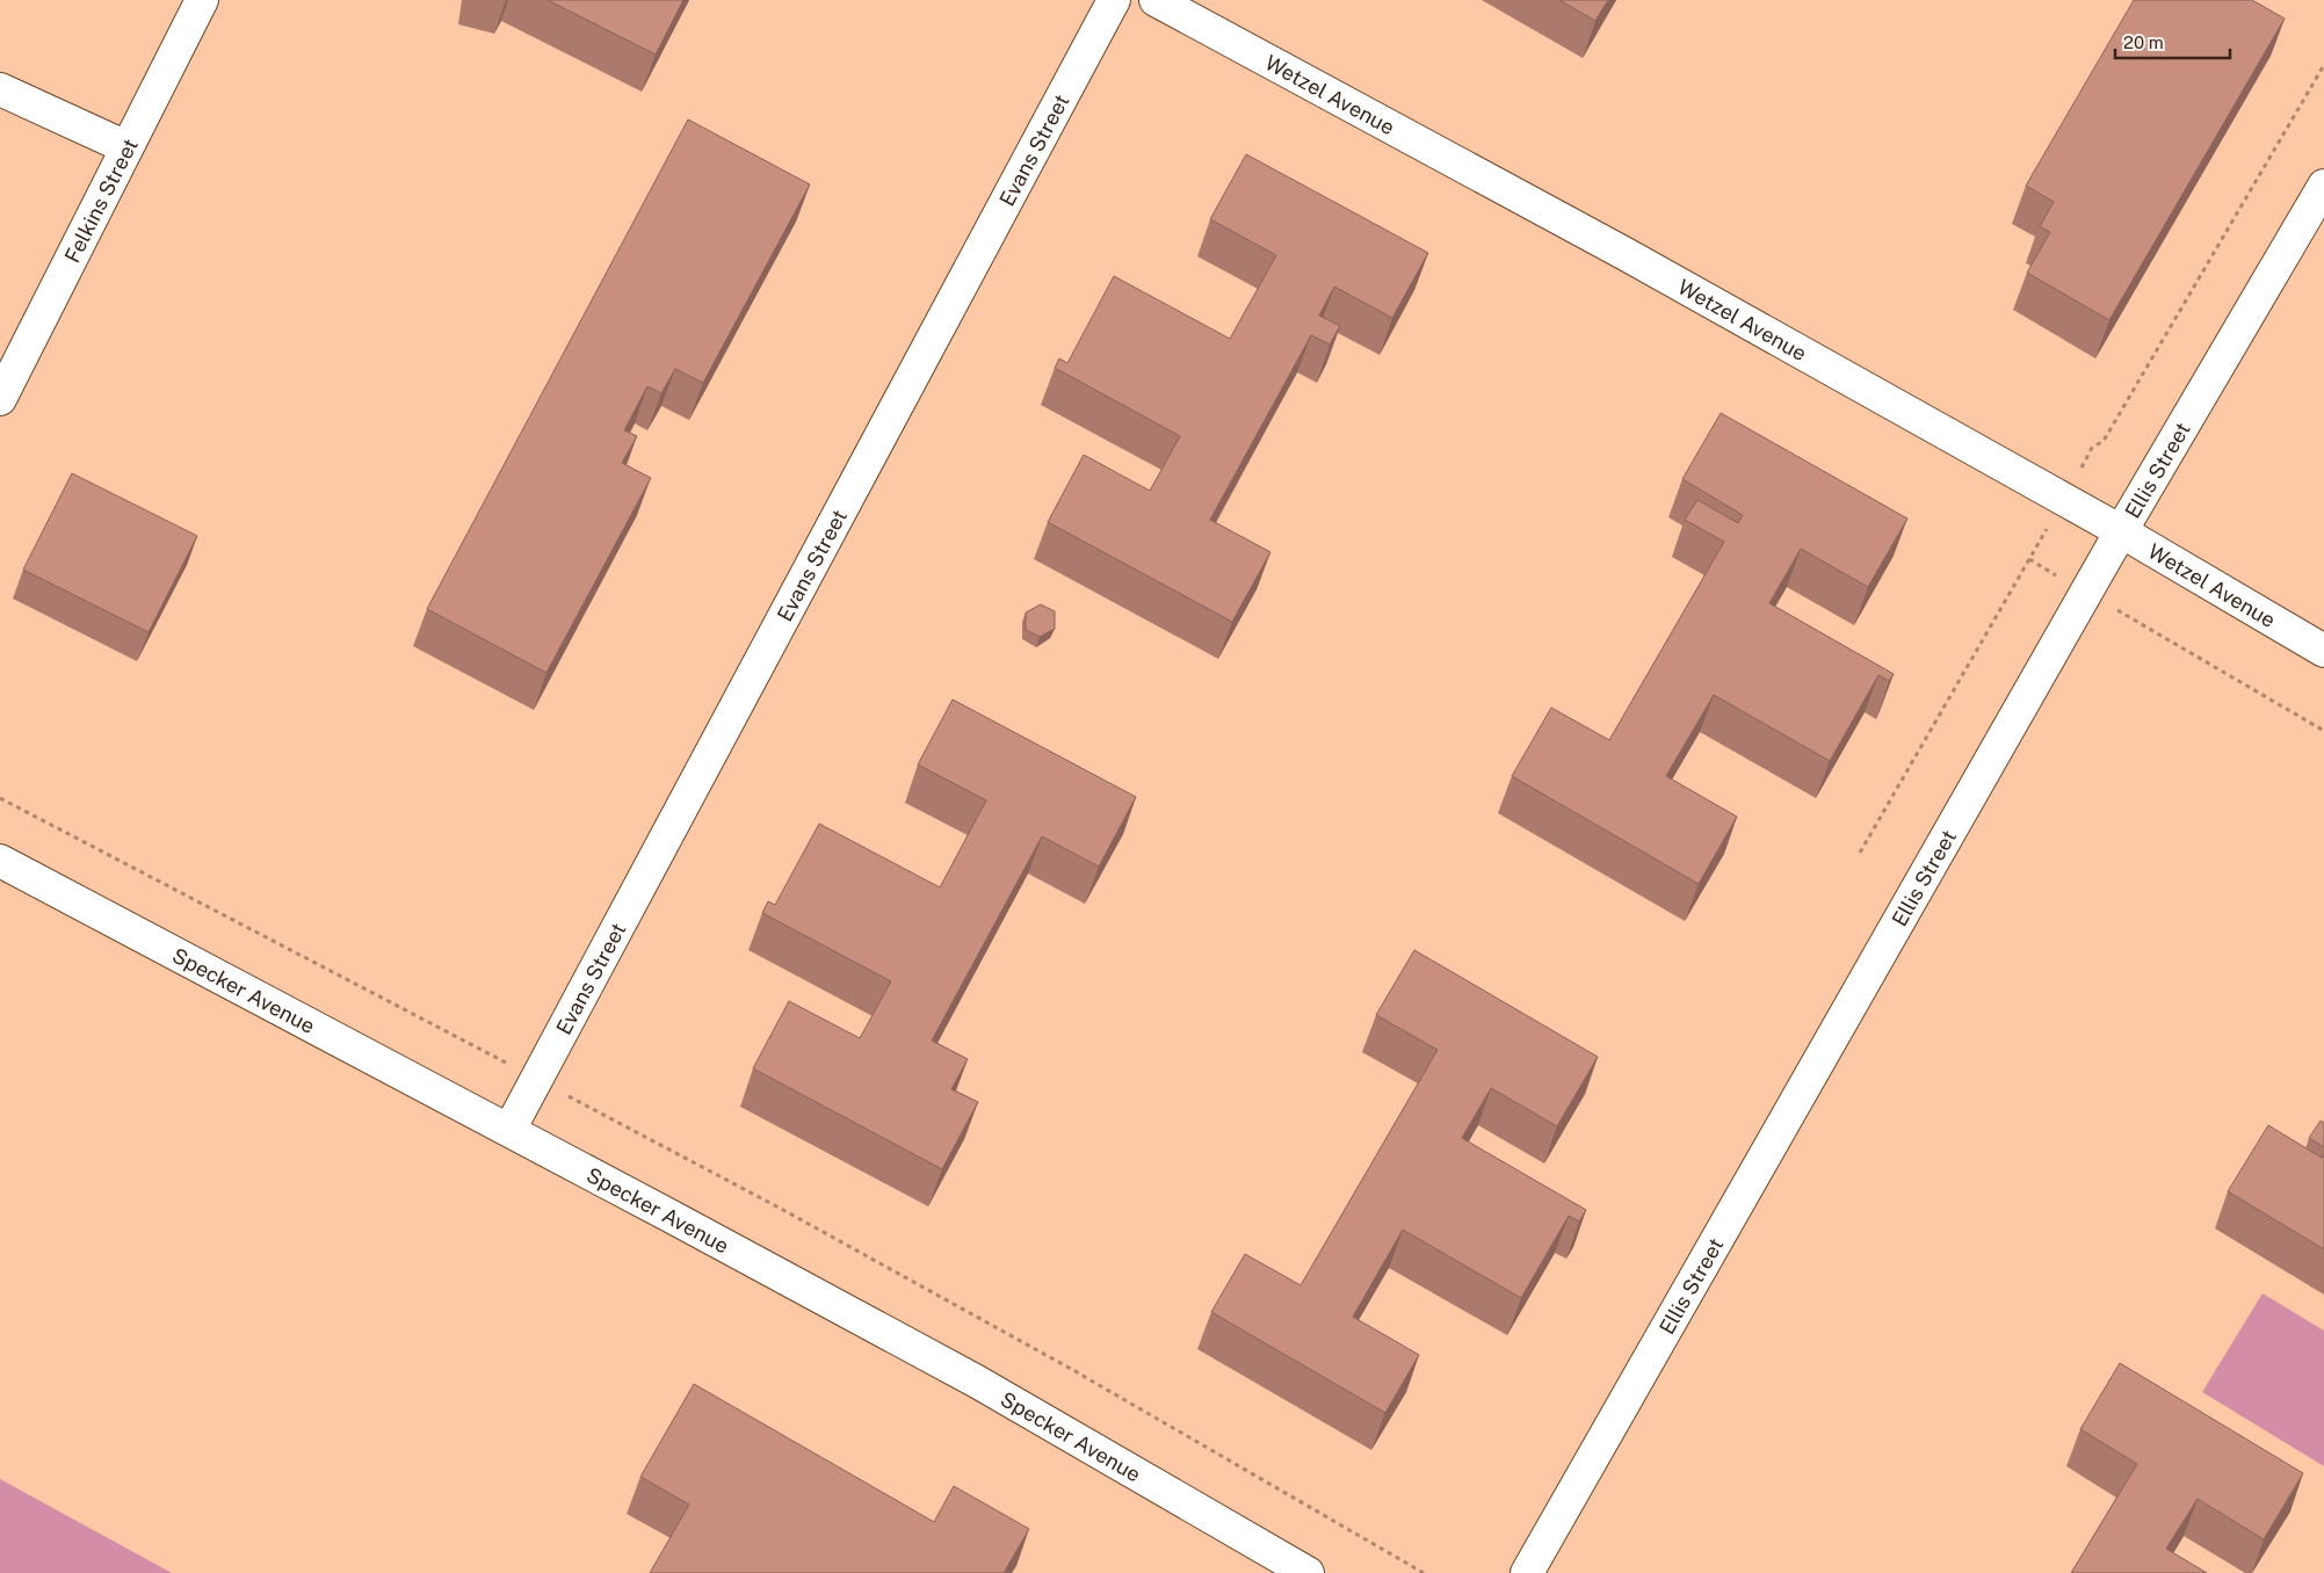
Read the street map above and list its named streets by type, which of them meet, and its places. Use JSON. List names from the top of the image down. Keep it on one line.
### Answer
{"streets":{"street":["Wetzel Avenue","Evans Street","Felkins Street","Ellis Street","Specker Avenue"]},"crossings":[["Wetzel Avenue","Ellis Street"],["Evans Street","Specker Avenue"]],"scale_bar":"20 m"}
